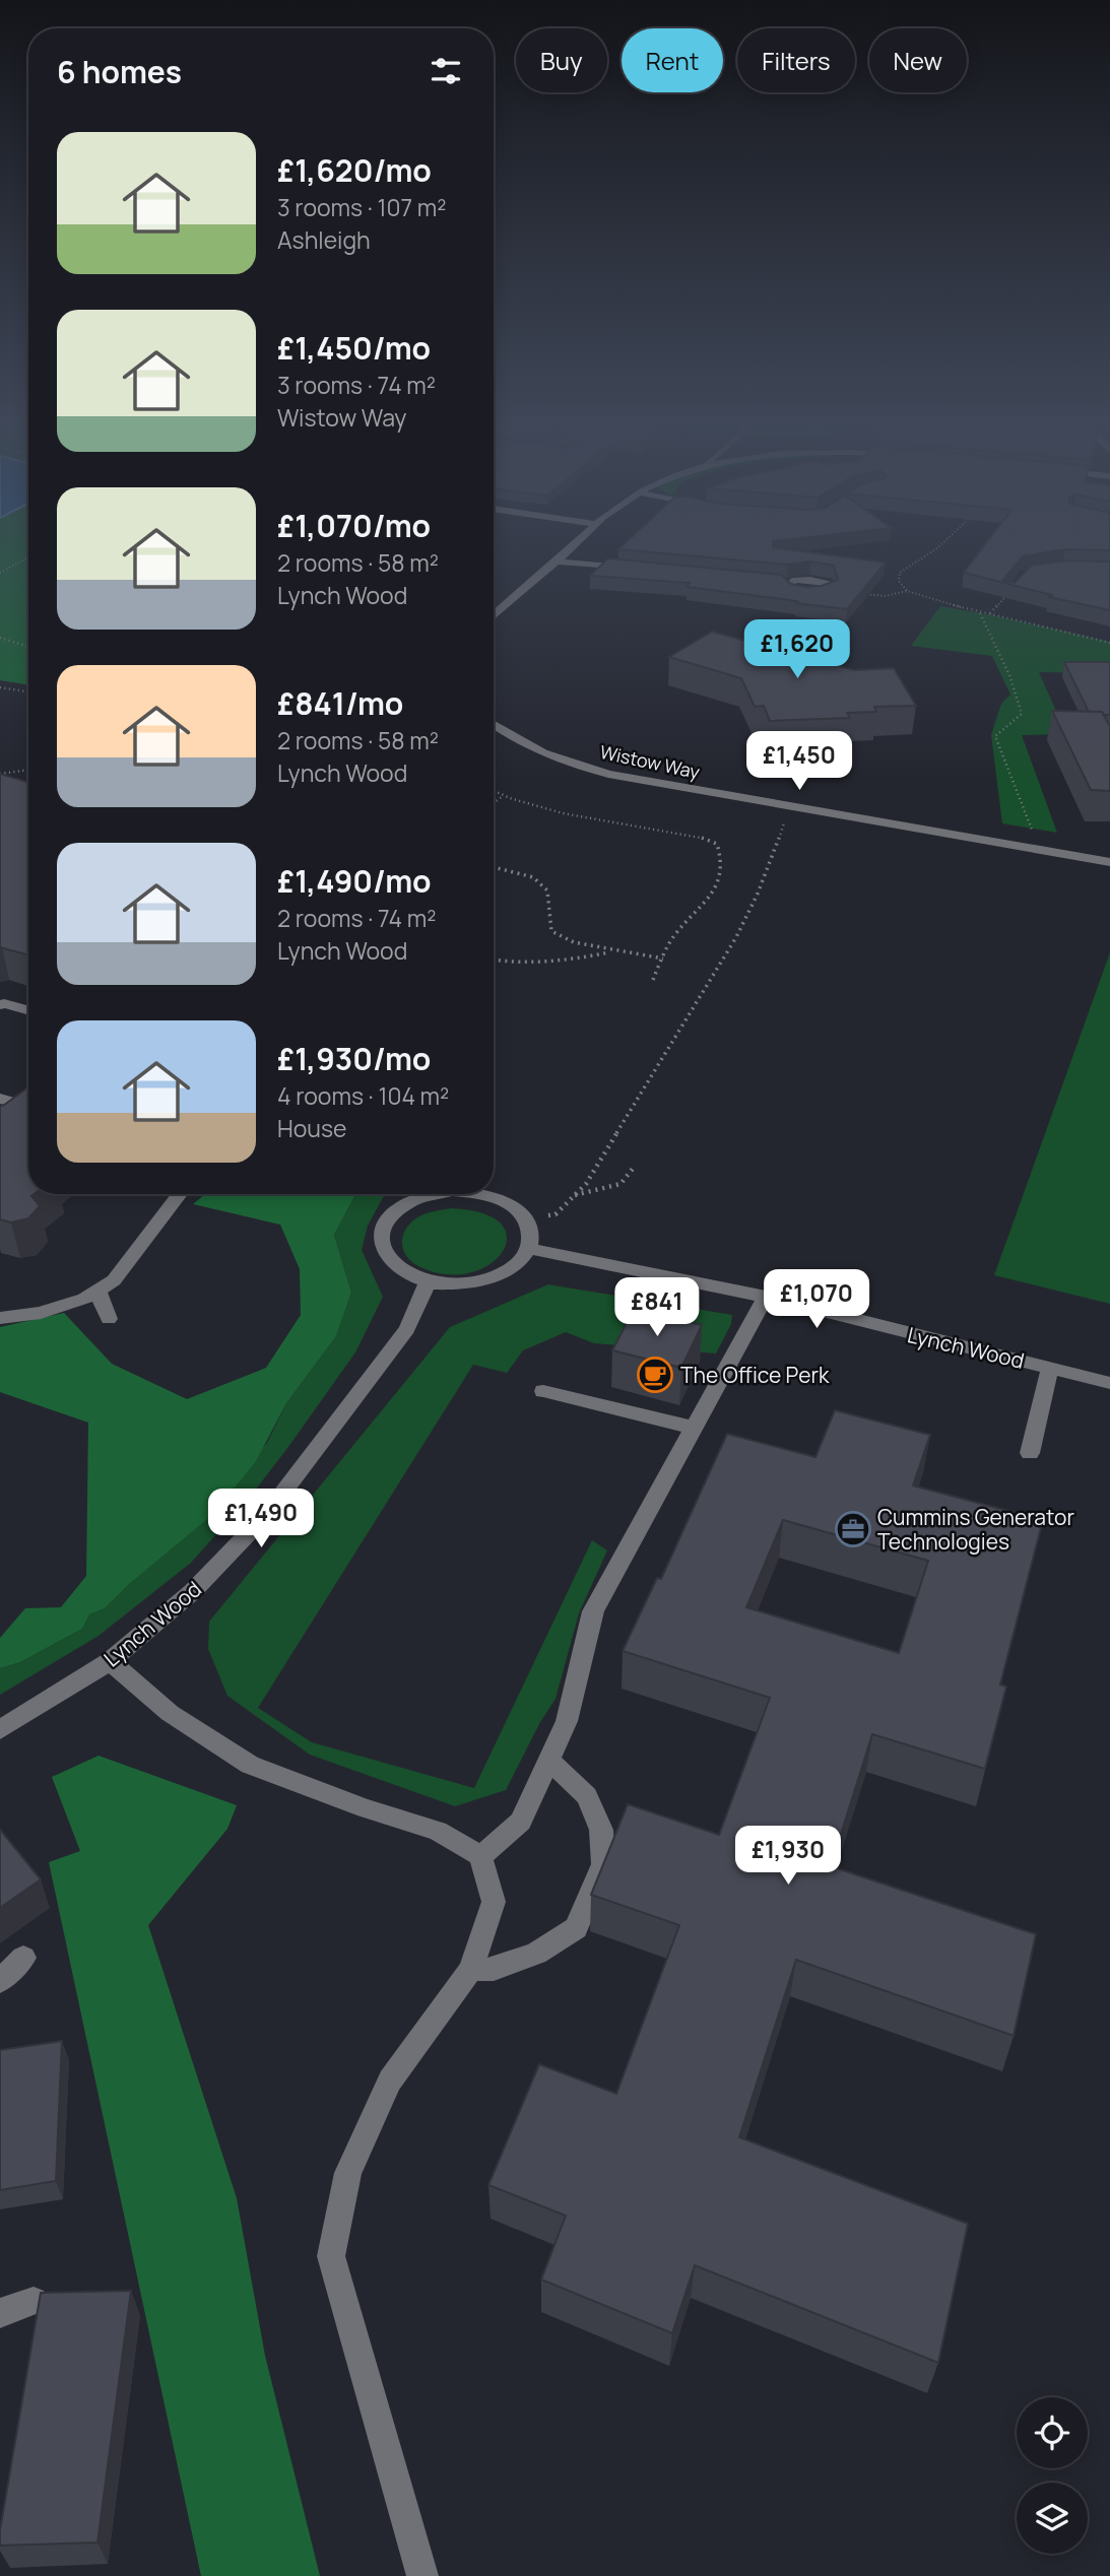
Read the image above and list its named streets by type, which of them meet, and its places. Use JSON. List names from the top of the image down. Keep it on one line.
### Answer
{"streets":{"street":["Wistow Way","Lynch Wood"]},"places":{"cafe":["The Office Perk"],"office":["Cummins Generator Technologies"]},"page":{"chip":["Buy","Rent","Filters","New"],"heading":"6 homes","list":[{"name":"£1,620/mo","note":"3 rooms · 107 m² · Ashleigh"},{"name":"£1,450/mo","note":"3 rooms · 74 m² · Wistow Way"},{"name":"£1,070/mo","note":"2 rooms · 58 m² · Lynch Wood"},{"name":"£841/mo","note":"2 rooms · 58 m² · Lynch Wood"},{"name":"£1,490/mo","note":"2 rooms · 74 m² · Lynch Wood"},{"name":"£1,930/mo","note":"4 rooms · 104 m² · House"}],"price":["£1,620","£1,450","£1,070","£841","£1,490","£1,930"]}}
